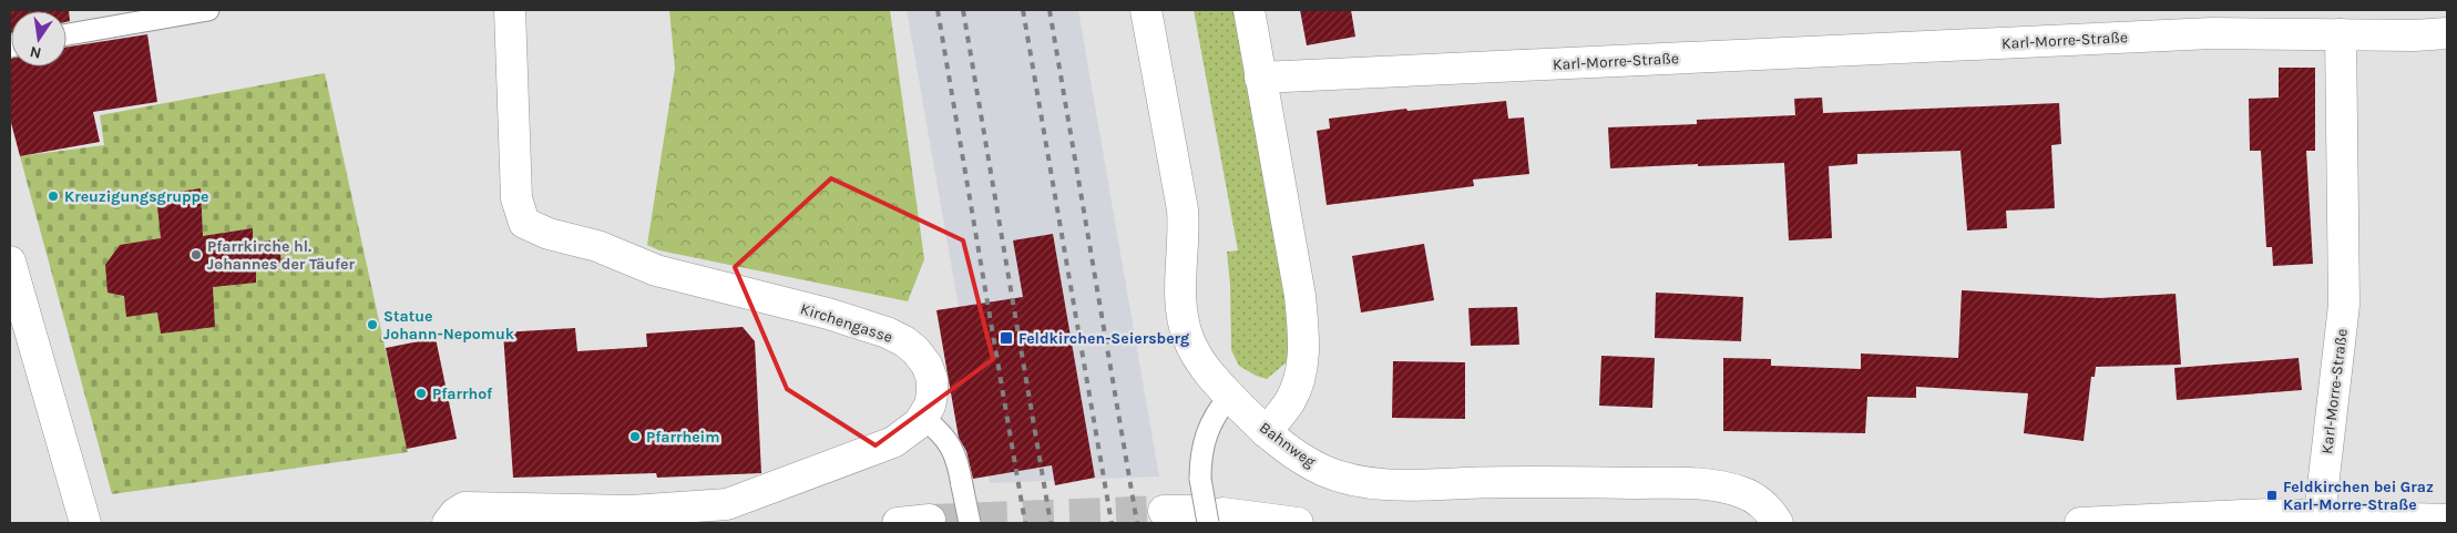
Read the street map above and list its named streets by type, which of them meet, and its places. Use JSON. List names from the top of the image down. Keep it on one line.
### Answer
{"streets":{"street":["Karl-Morre-Straße","Kirchengasse","Bahnweg"]},"places":{"other":["Kreuzigungsgruppe","Pfarrkirche hl. Johannes der Täufer","Statue Johann-Nepomuk","Pfarrhof","Pfarrheim"],"transit":["Feldkirchen-Seiersberg","Feldkirchen bei Graz Karl-Morre-Straße"]},"north":"bottom"}
